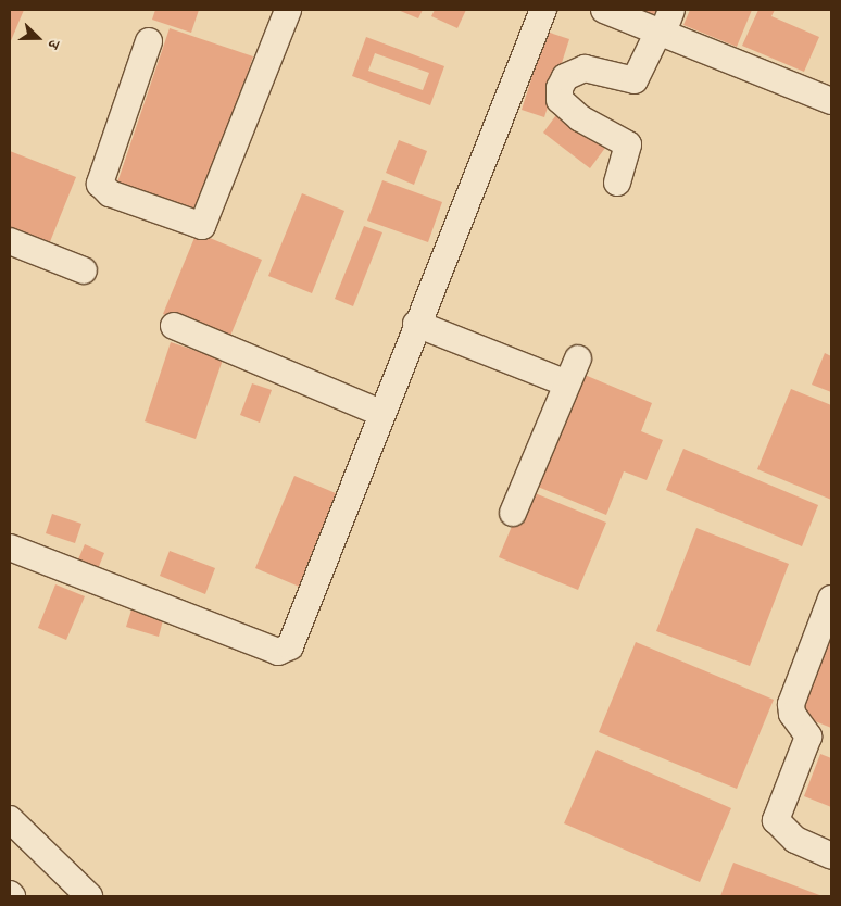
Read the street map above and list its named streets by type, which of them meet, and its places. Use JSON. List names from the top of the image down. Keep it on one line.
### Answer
{"north":"right"}
